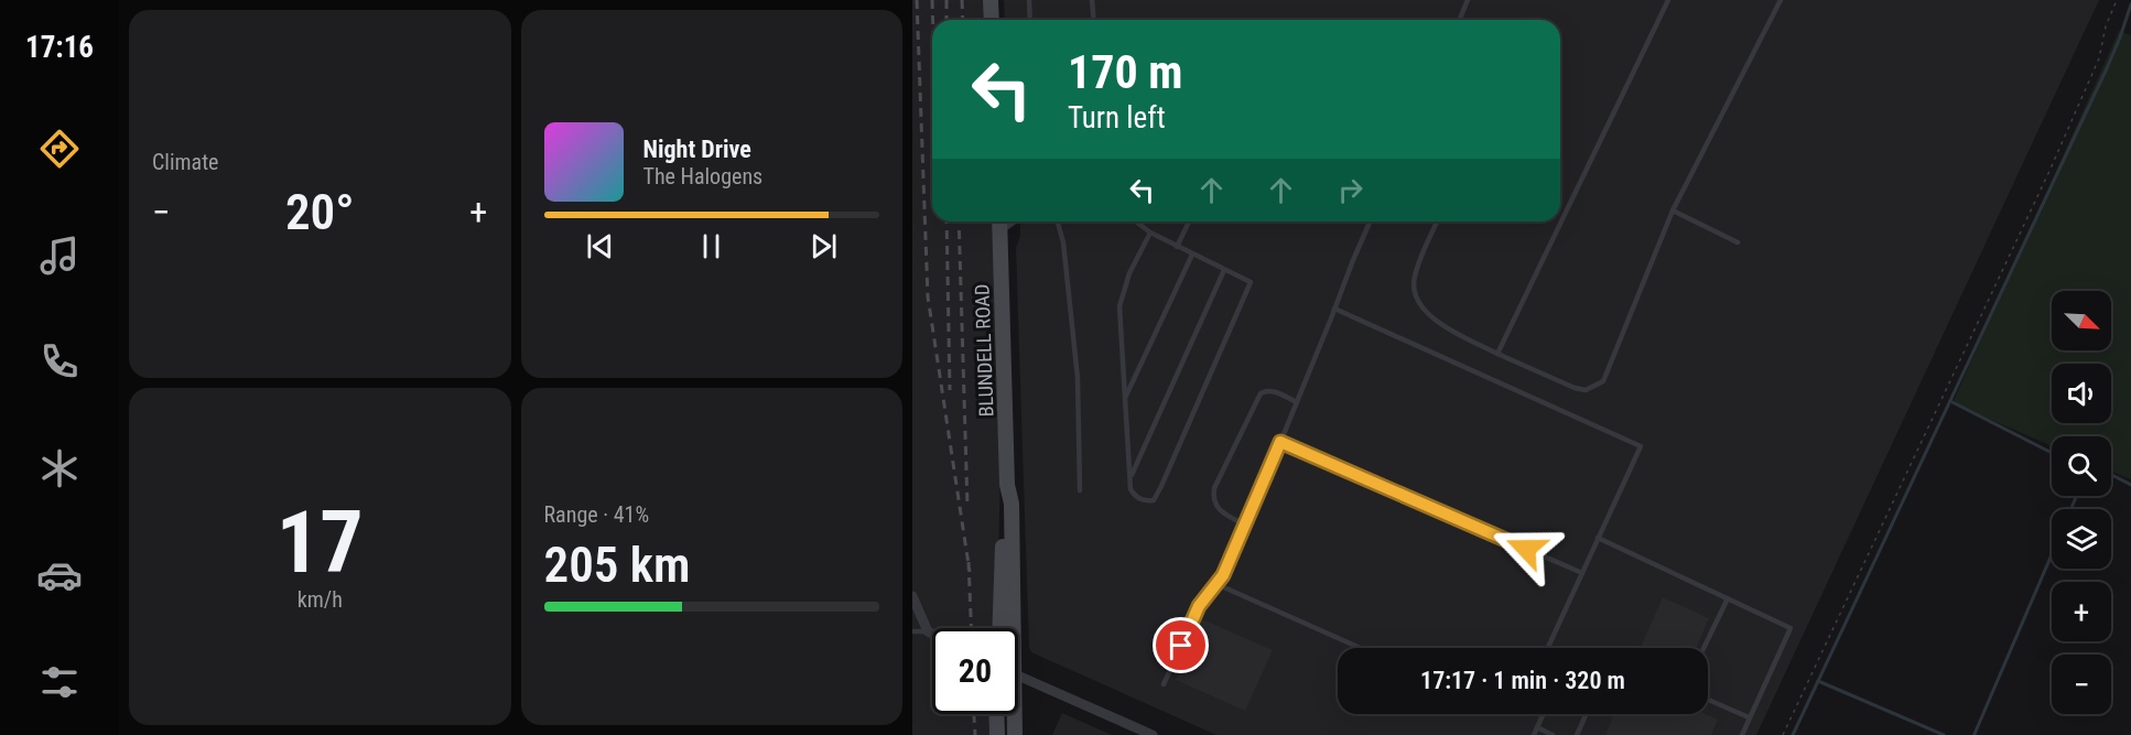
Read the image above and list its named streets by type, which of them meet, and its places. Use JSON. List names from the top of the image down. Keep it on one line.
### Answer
{"streets":{"main road":["BLUNDELL ROAD"]},"north":"bottom right","page":{"tabs":"17:16","tile":["Climate",["17","km/h"],["Range · 41%","205 km"]],"turn":["170 m","Turn left"],"song":["Night Drive","The Halogens"],"heat":["−","20°","+"],"map_buttons":["+","−"],"limit":"20","trip":"17:17 · 1 min · 320 m"}}
